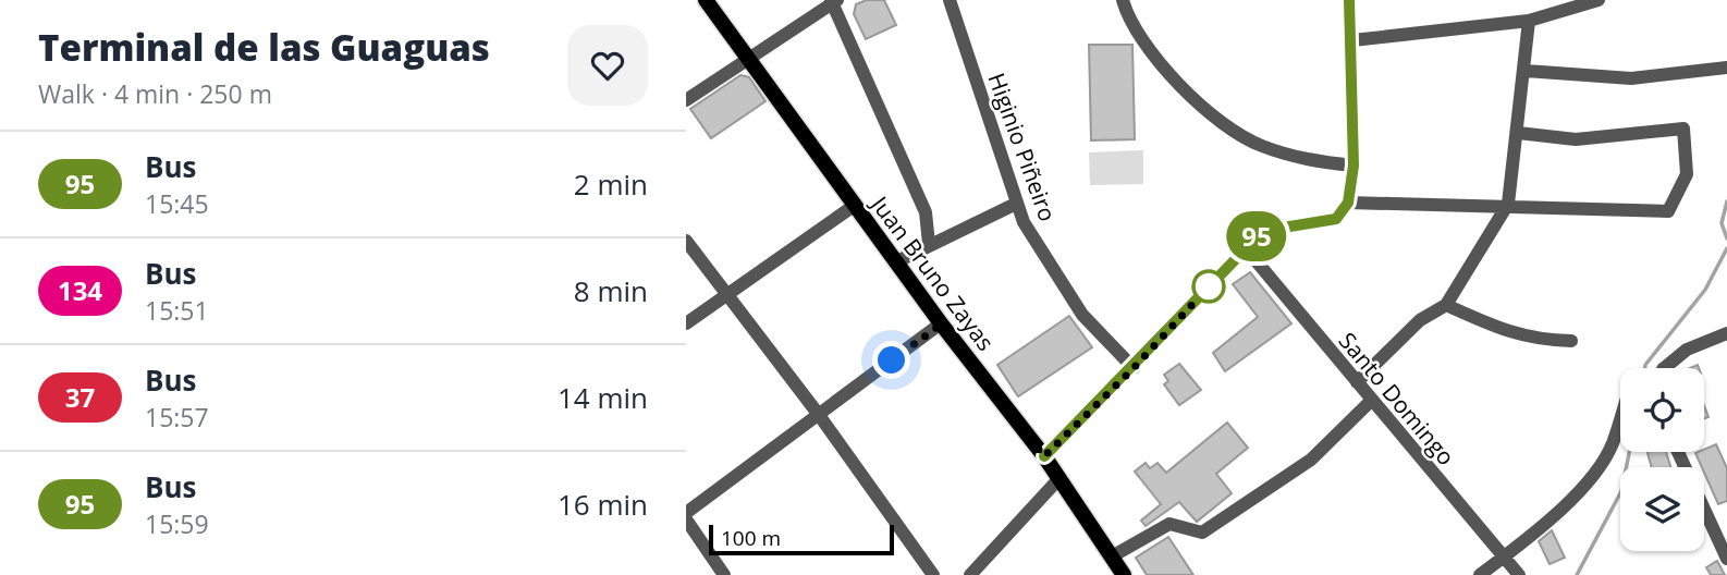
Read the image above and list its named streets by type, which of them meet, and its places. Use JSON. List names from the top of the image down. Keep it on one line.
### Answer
{"streets":{"main road":["Juan Bruno Zayas"],"street":["Higinio Piñeiro","Santo Domingo"]},"lines":["bus line 95"],"scale_bar":"100 m","page":{"heading":["Terminal de las Guaguas","Walk · 4 min · 250 m"],"on_map":"95","list":[{"mark":"95","name":"Bus","note":"15:45","value":"2 min"},{"mark":"134","name":"Bus","note":"15:51","value":"8 min"},{"mark":"37","name":"Bus","note":"15:57","value":"14 min"},{"mark":"95","name":"Bus","note":"15:59","value":"16 min"}],"scale":"100 m"}}
